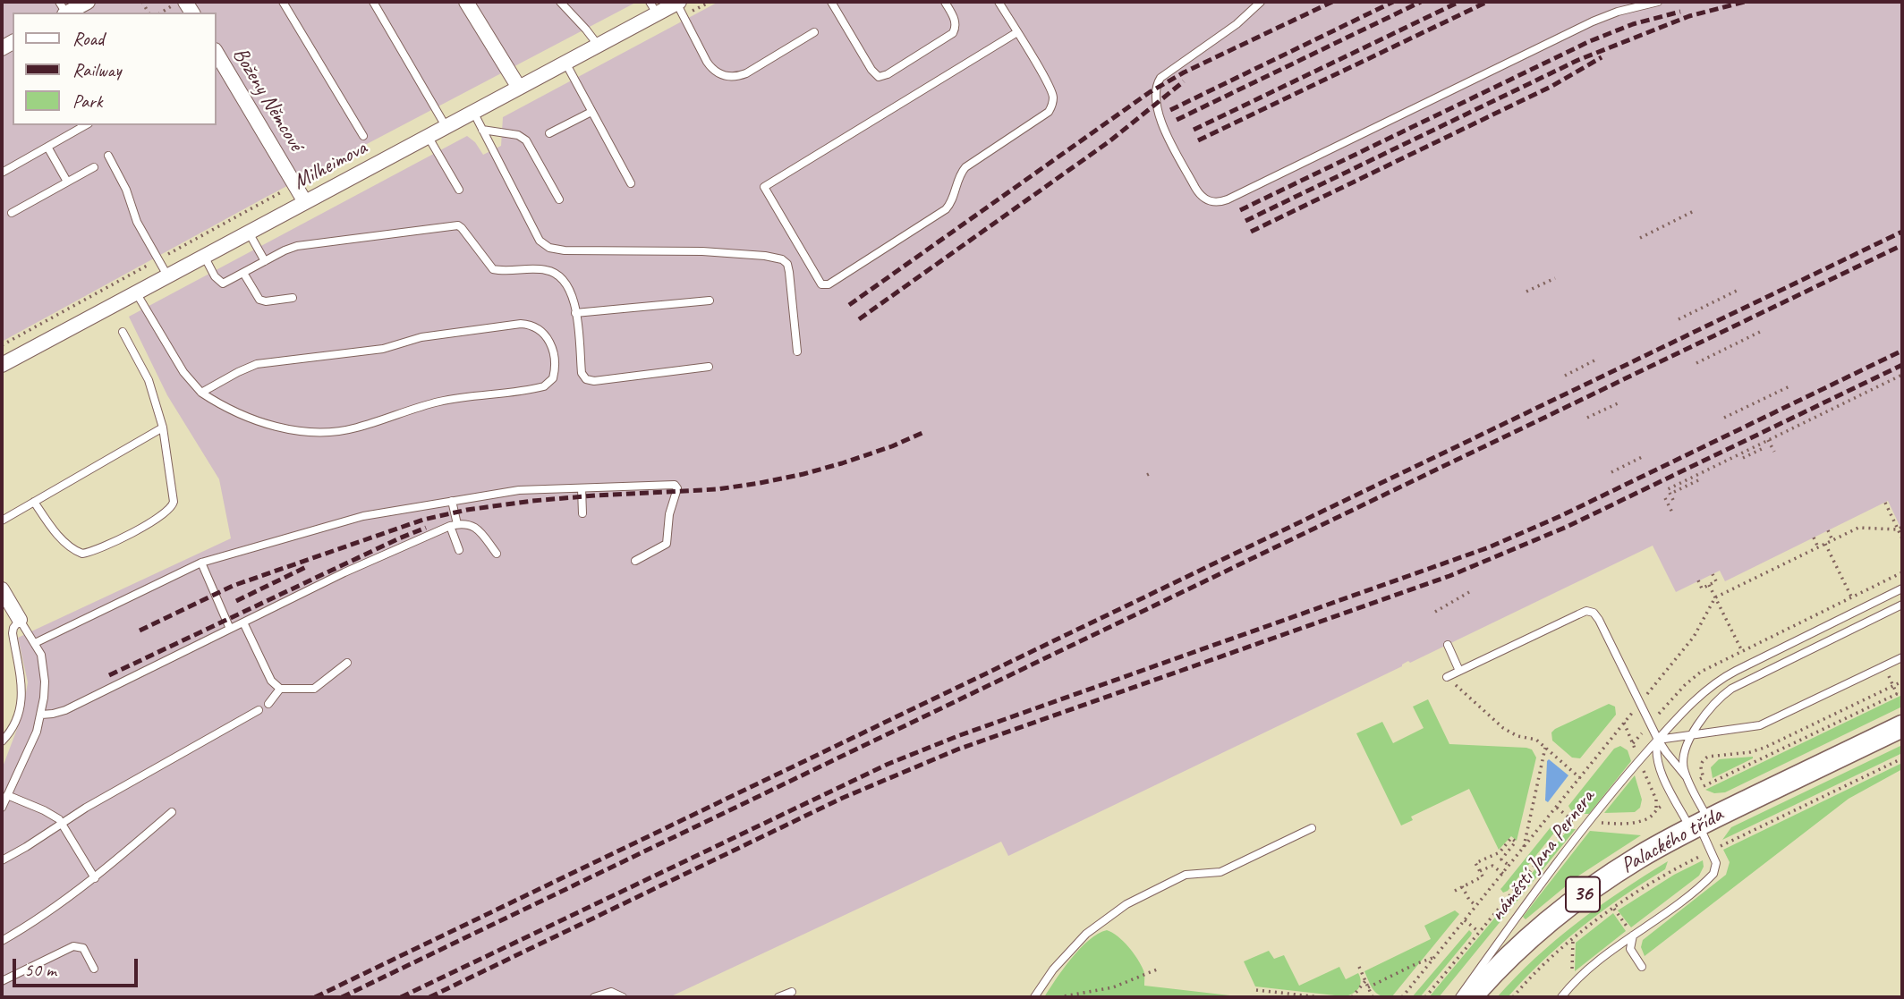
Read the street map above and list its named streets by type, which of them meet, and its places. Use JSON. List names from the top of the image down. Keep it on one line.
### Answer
{"streets":{"main road":["Palackého třída","36"],"street":["Boženy Němcové","Milheimova"],"lane":["náměstí Jana Pernera"]},"crossings":[["Boženy Němcové","Milheimova"]],"legend":["Road","Railway","Park"],"scale_bar":"50 m"}
